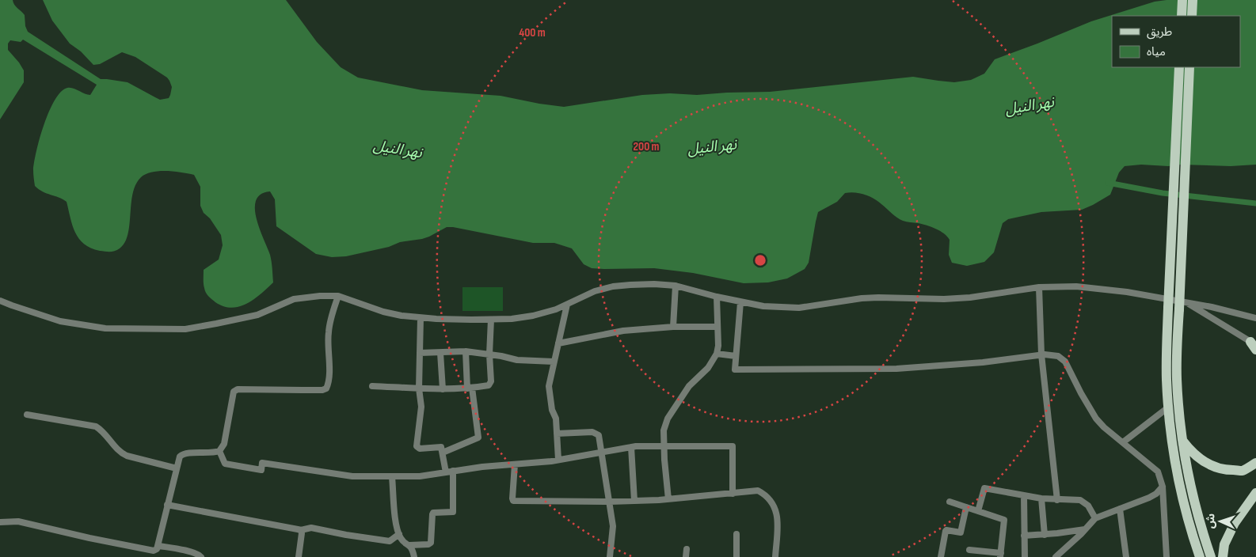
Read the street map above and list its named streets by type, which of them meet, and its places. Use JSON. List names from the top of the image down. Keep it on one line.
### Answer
{"water":["نهر النيل"],"legend":["طريق","مياه"],"north":"left","rings":["400 m","200 m"]}
